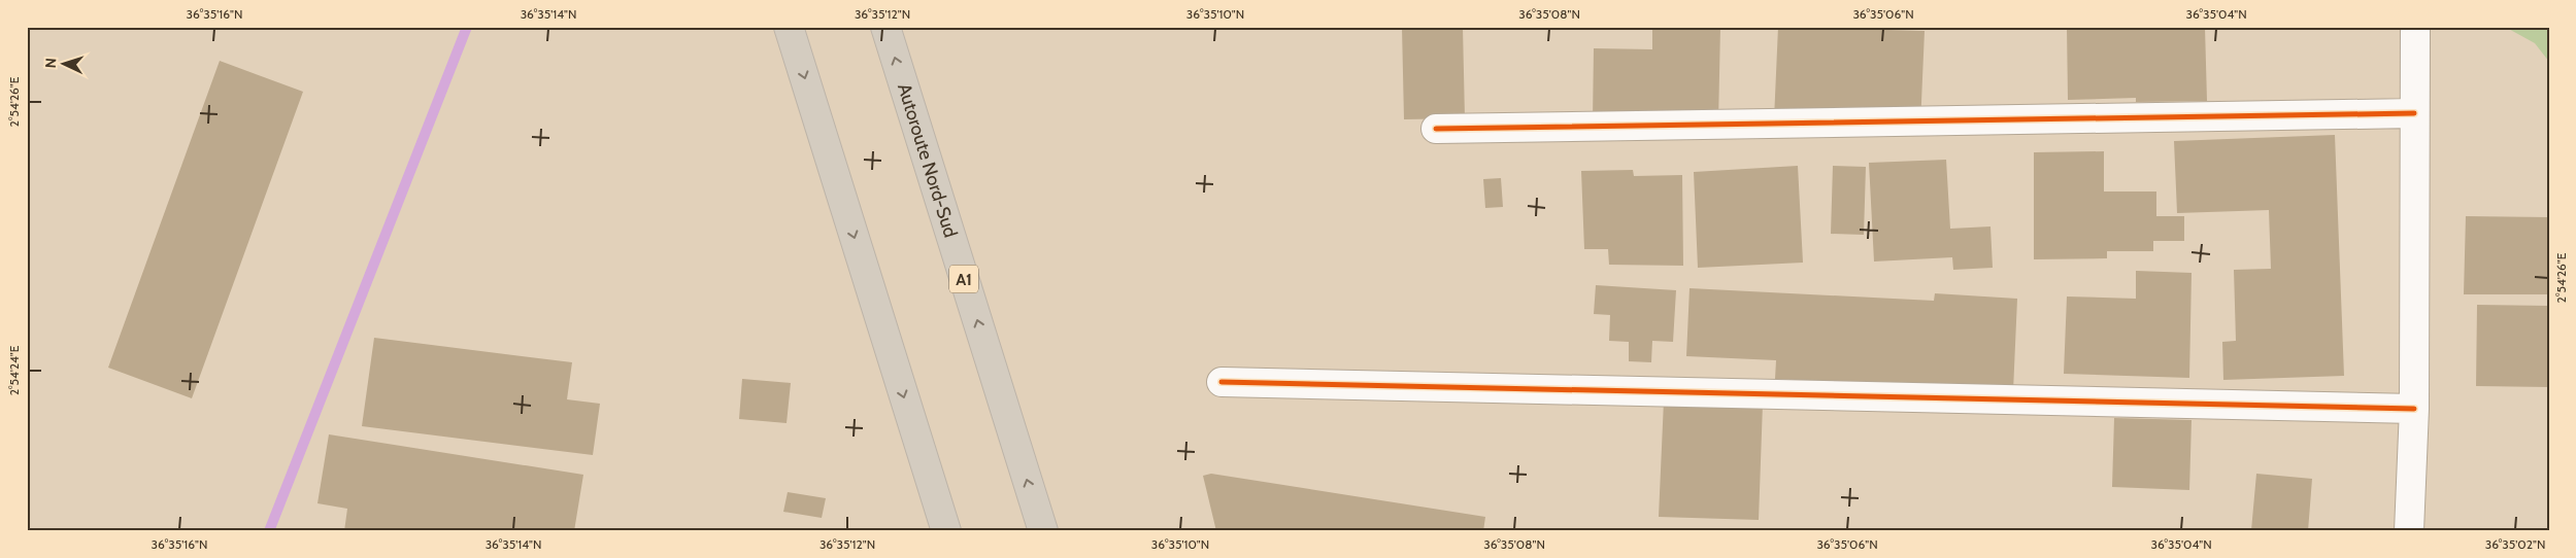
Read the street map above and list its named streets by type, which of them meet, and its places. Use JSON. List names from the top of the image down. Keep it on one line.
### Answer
{"streets":{"highway":["Autoroute Nord-Sud","A1"]},"north":"left","coordinates":["36°35'16\"N","36°35'14\"N","36°35'12\"N","36°35'10\"N","36°35'08\"N","36°35'06\"N","36°35'04\"N","2°54'26\"E","2°54'24\"E","36°35'02\"N"]}
